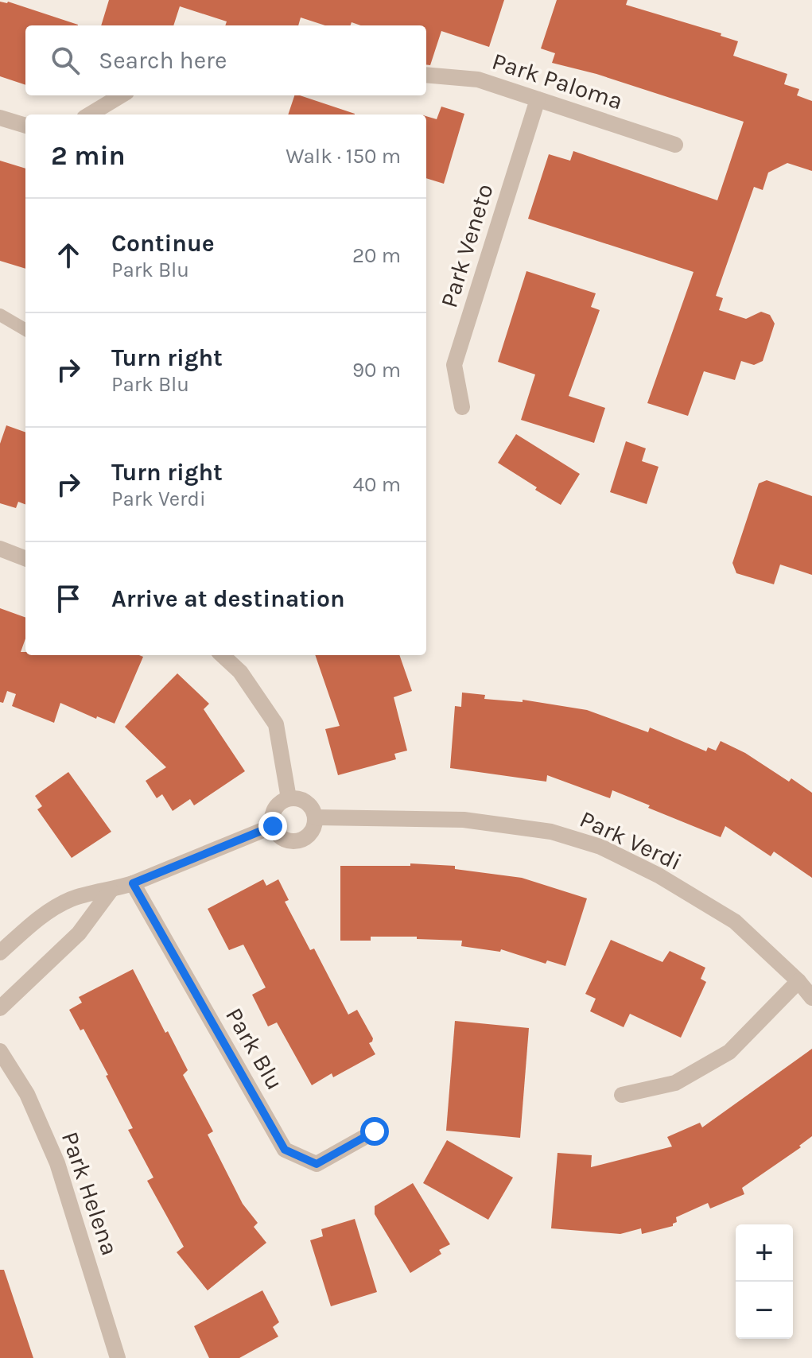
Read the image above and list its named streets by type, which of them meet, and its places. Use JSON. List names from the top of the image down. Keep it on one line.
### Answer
{"streets":{"street":["Park Paloma","Park Veneto","Park Verdi","Park Blu","Park Helena"]},"crossings":[["Park Paloma","Park Veneto"]],"page":{"search":"Search here","heading":["2 min","Walk · 150 m"],"list":[["Continue","Park Blu","20 m"],["Turn right","Park Blu","90 m"],["Turn right","Park Verdi","40 m"],"Arrive at destination"],"map_buttons":["+","−"]}}
